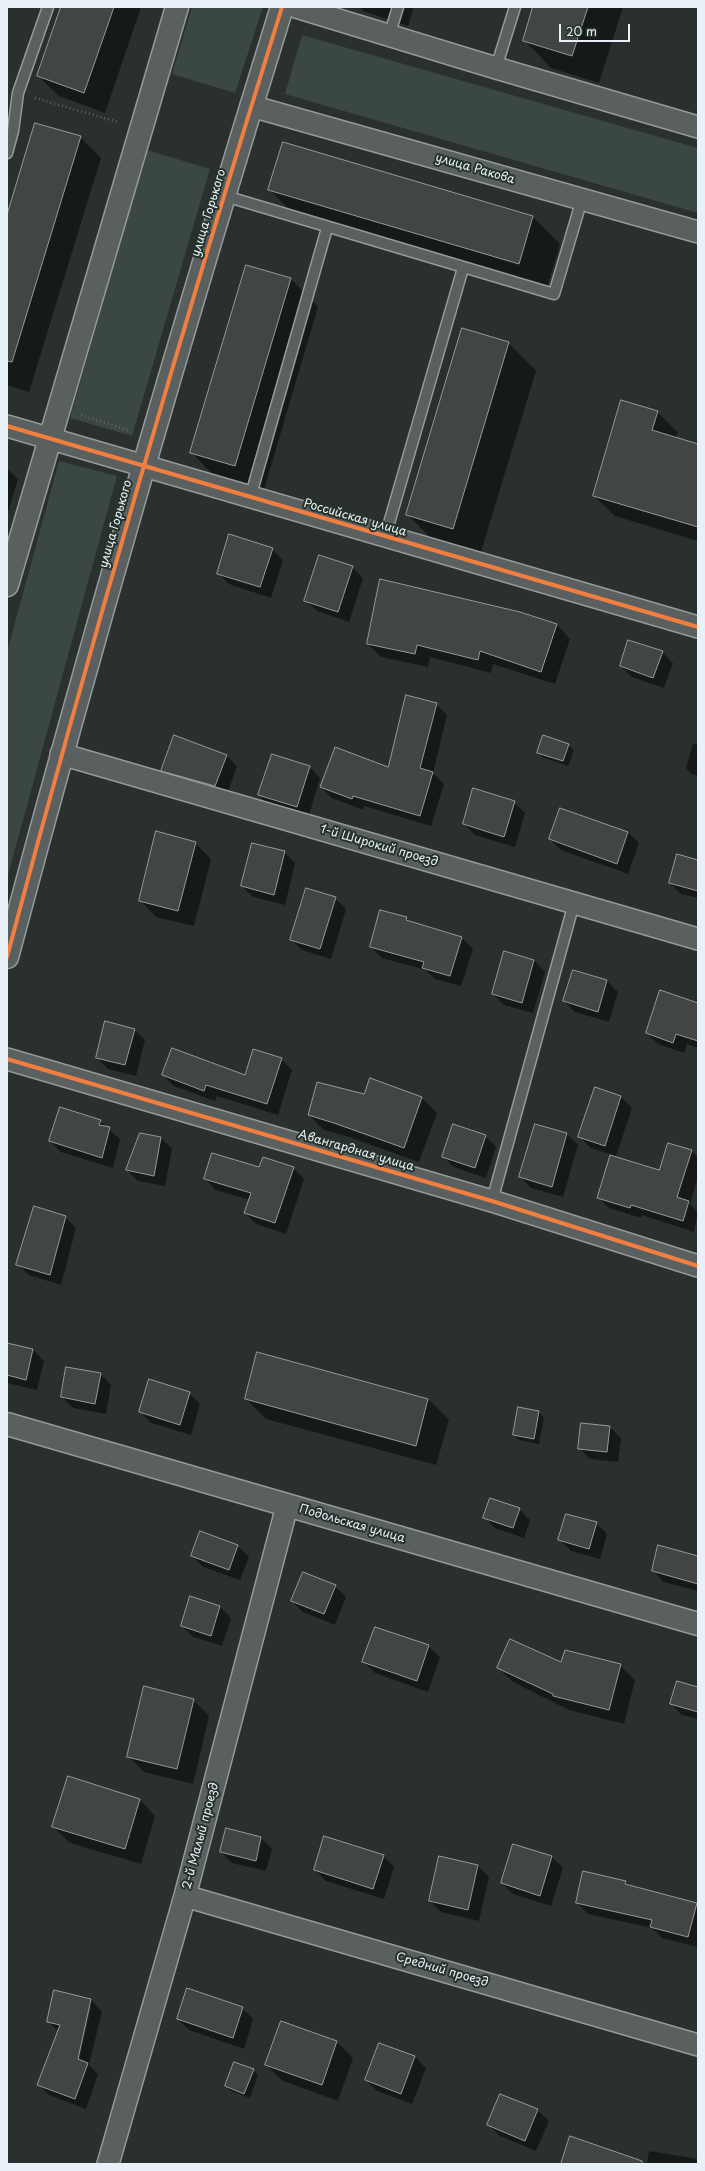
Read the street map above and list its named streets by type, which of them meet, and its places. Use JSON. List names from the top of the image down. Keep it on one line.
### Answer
{"streets":{"street":["улица Ракова","улица Горького","Российская улица","1-й Широкий проезд","Авангардная улица","Подольская улица","2-й Малый проезд","Средний проезд"]},"crossings":[["улица Ракова","улица Горького"],["улица Горького","Российская улица"],["улица Горького","1-й Широкий проезд"],["Подольская улица","2-й Малый проезд"],["2-й Малый проезд","Средний проезд"]],"scale_bar":"20 m"}
